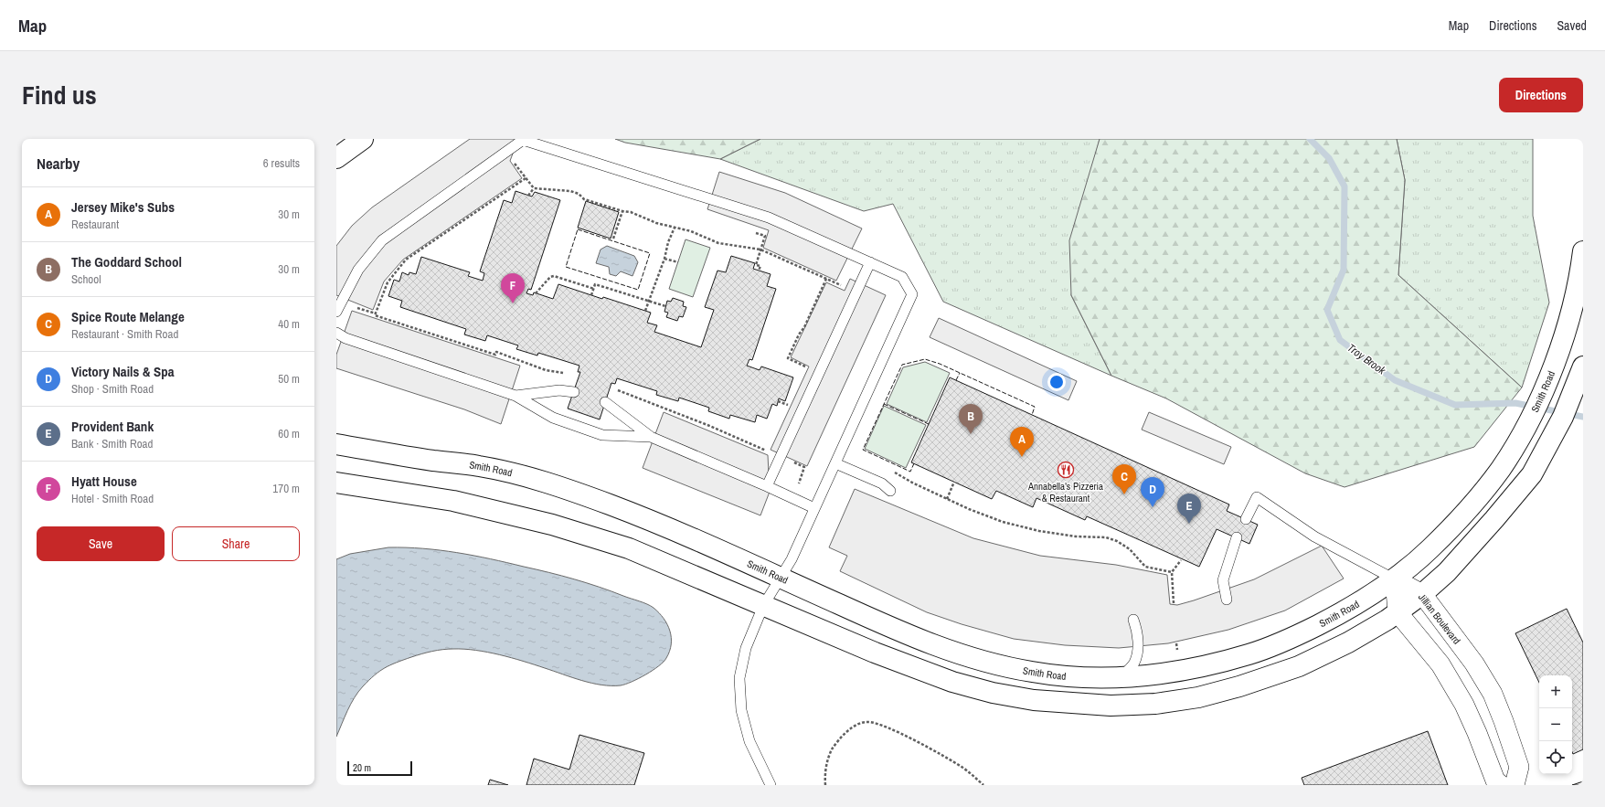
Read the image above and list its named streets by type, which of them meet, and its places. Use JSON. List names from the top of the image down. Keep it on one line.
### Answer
{"streets":{"street":["Smith Road","Jillian Boulevard"]},"crossings":[["Smith Road","Jillian Boulevard"]],"water":["Troy Brook"],"places":{"restaurant":["Annabella's Pizzeria & Restaurant"]},"scale_bar":"20 m","page":{"header":"Map","nav":["Map","Directions","Saved"],"title":"Find us","buttons":["Directions",["Save","Share"]],"heading":["Nearby","6 results"],"list":[{"mark":"A","name":"Jersey Mike's Subs","note":"Restaurant","value":"30 m"},{"mark":"B","name":"The Goddard School","note":"School","value":"30 m"},{"mark":"C","name":"Spice Route Melange","note":"Restaurant · Smith Road","value":"40 m"},{"mark":"D","name":"Victory Nails & Spa","note":"Shop · Smith Road","value":"50 m"},{"mark":"E","name":"Provident Bank","note":"Bank · Smith Road","value":"60 m"},{"mark":"F","name":"Hyatt House","note":"Hotel · Smith Road","value":"170 m"}],"pins":["F","B","A","C","D","E"],"map_buttons":["+","−"],"scale":"20 m"}}
